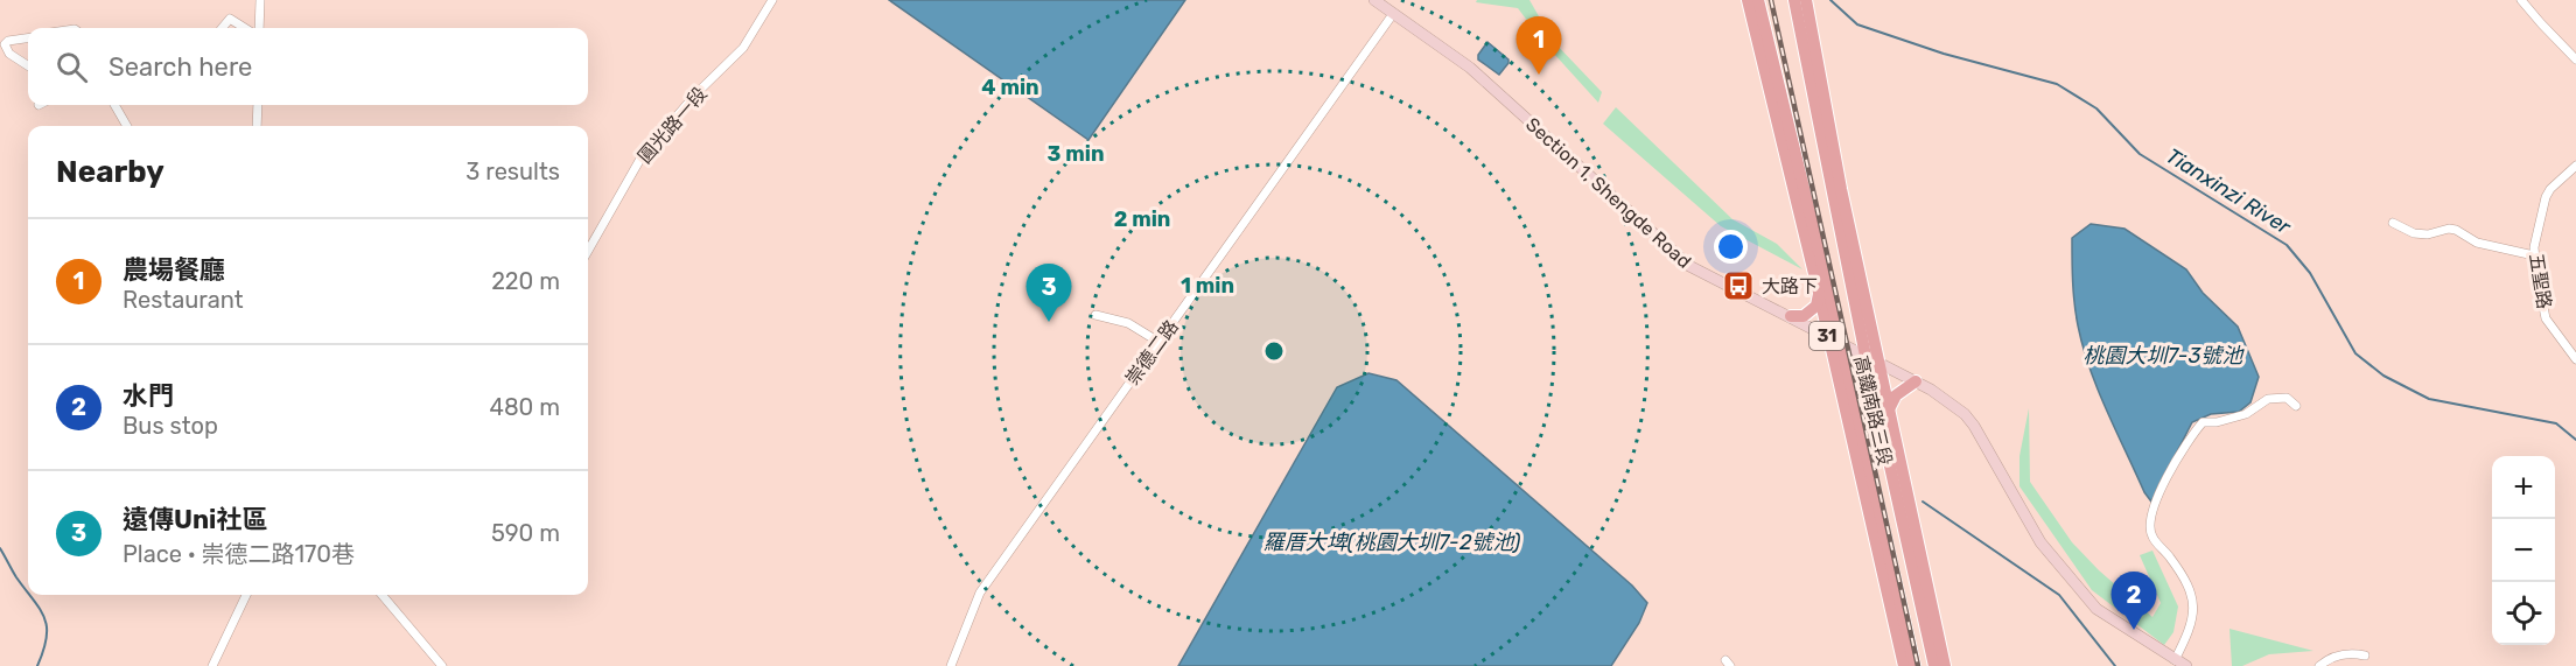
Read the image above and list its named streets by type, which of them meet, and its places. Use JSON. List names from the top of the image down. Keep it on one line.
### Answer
{"streets":{"main road":["31","高鐵南路三段"],"street":["圓光路一段","Section 1, Shengde Road","五聖路","崇德二路"]},"crossings":[["Section 1, Shengde Road","崇德二路"],["Section 1, Shengde Road","高鐵南路三段"]],"water":["Tianxinzi River","桃園大圳7-3號池","羅厝大埤(桃園大圳7-2號池)"],"places":{"bus stop":["大路下"]},"page":{"pins":["1","3","2"],"search":"Search here","heading":["Nearby","3 results"],"list":[{"mark":"1","name":"農場餐廳","note":"Restaurant","value":"220 m"},{"mark":"2","name":"水門","note":"Bus stop","value":"480 m"},{"mark":"3","name":"遠傳Uni社區","note":"Place · 崇德二路170巷","value":"590 m"}],"map_buttons":["+","−"]},"rings":["4 min","3 min","2 min","1 min"]}
